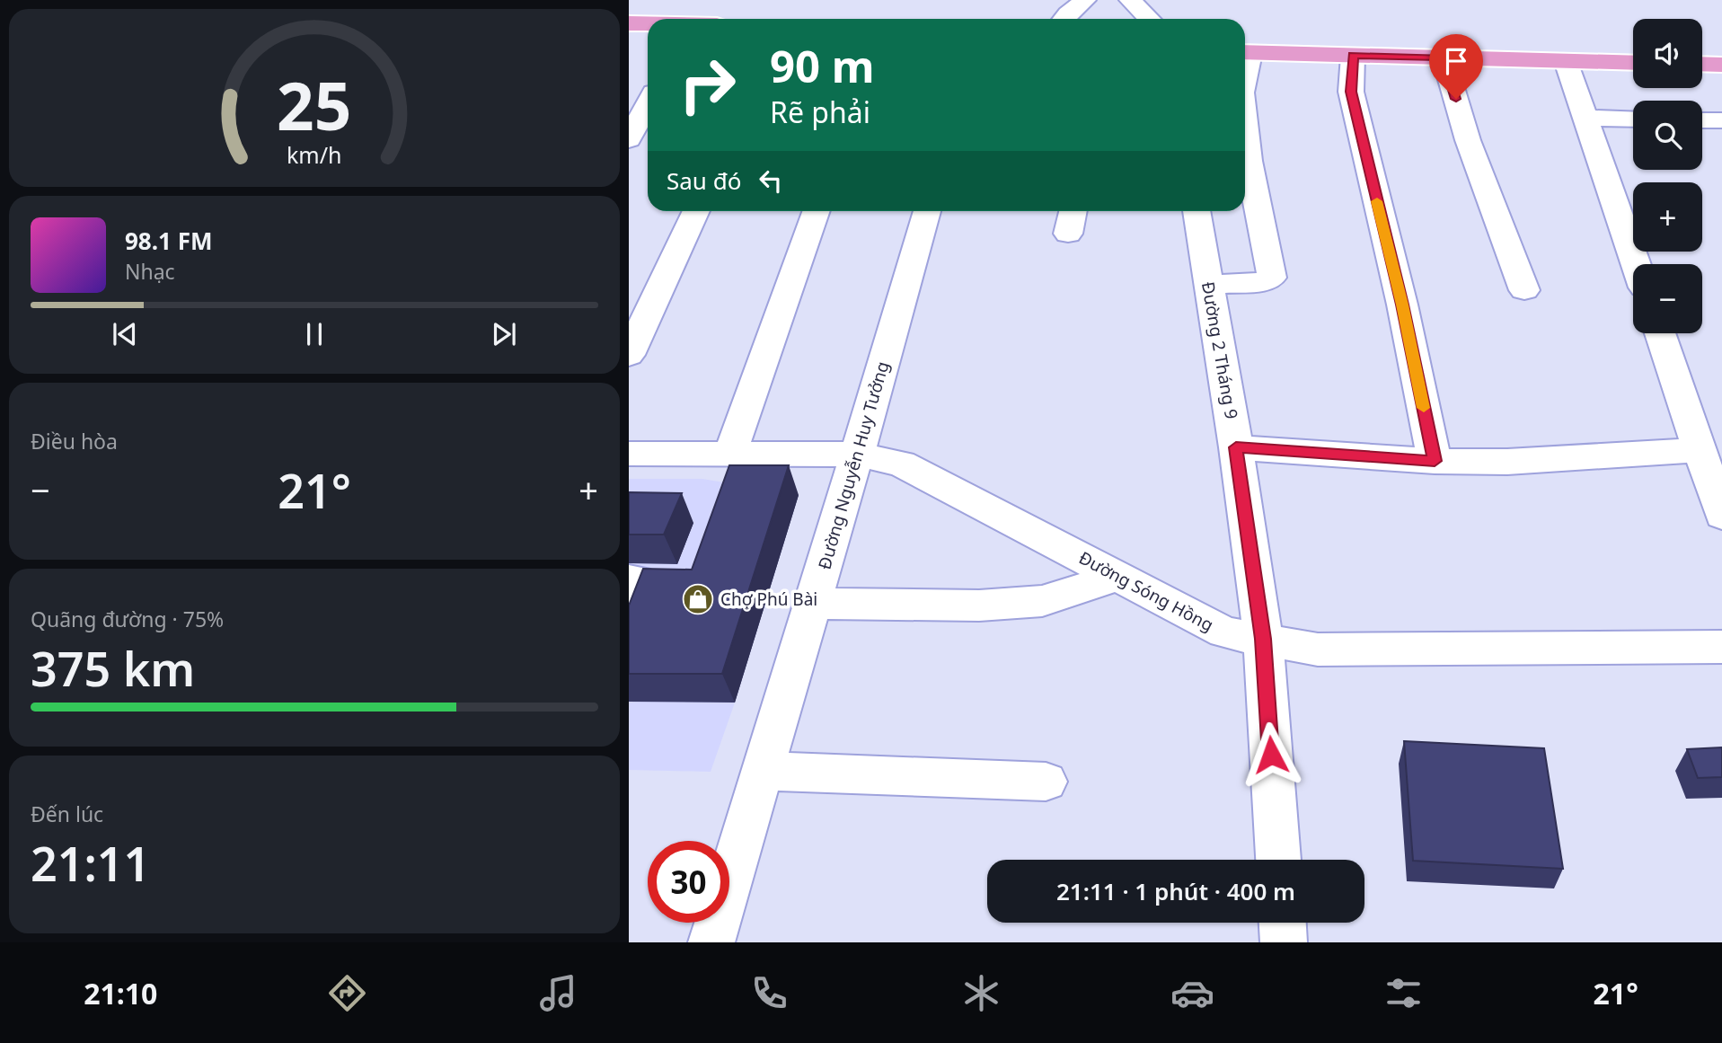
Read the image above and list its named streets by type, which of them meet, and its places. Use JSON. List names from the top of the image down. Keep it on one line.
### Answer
{"streets":{"street":["Đường 2 Tháng 9","Đường Nguyễn Huy Tưởng","Đường Sóng Hồng"]},"crossings":[["Đường 2 Tháng 9","Đường Sóng Hồng"],["Đường Nguyễn Huy Tưởng","Đường Sóng Hồng"]],"places":{"shop":["Chợ Phú Bài"]},"page":{"map_buttons":["+","−"],"turn":["90 m","Rẽ phải"],"then":"Sau đó","song":["98.1 FM","Nhạc"],"tile":["Điều hòa",["Quãng đường · 75%","375 km"],["Đến lúc","21:11"]],"heat":["−","21°","+"],"limit":"30","trip":"21:11 · 1 phút · 400 m","tabs":["21:10","21°"],"gauge":["25","km/h"]}}
